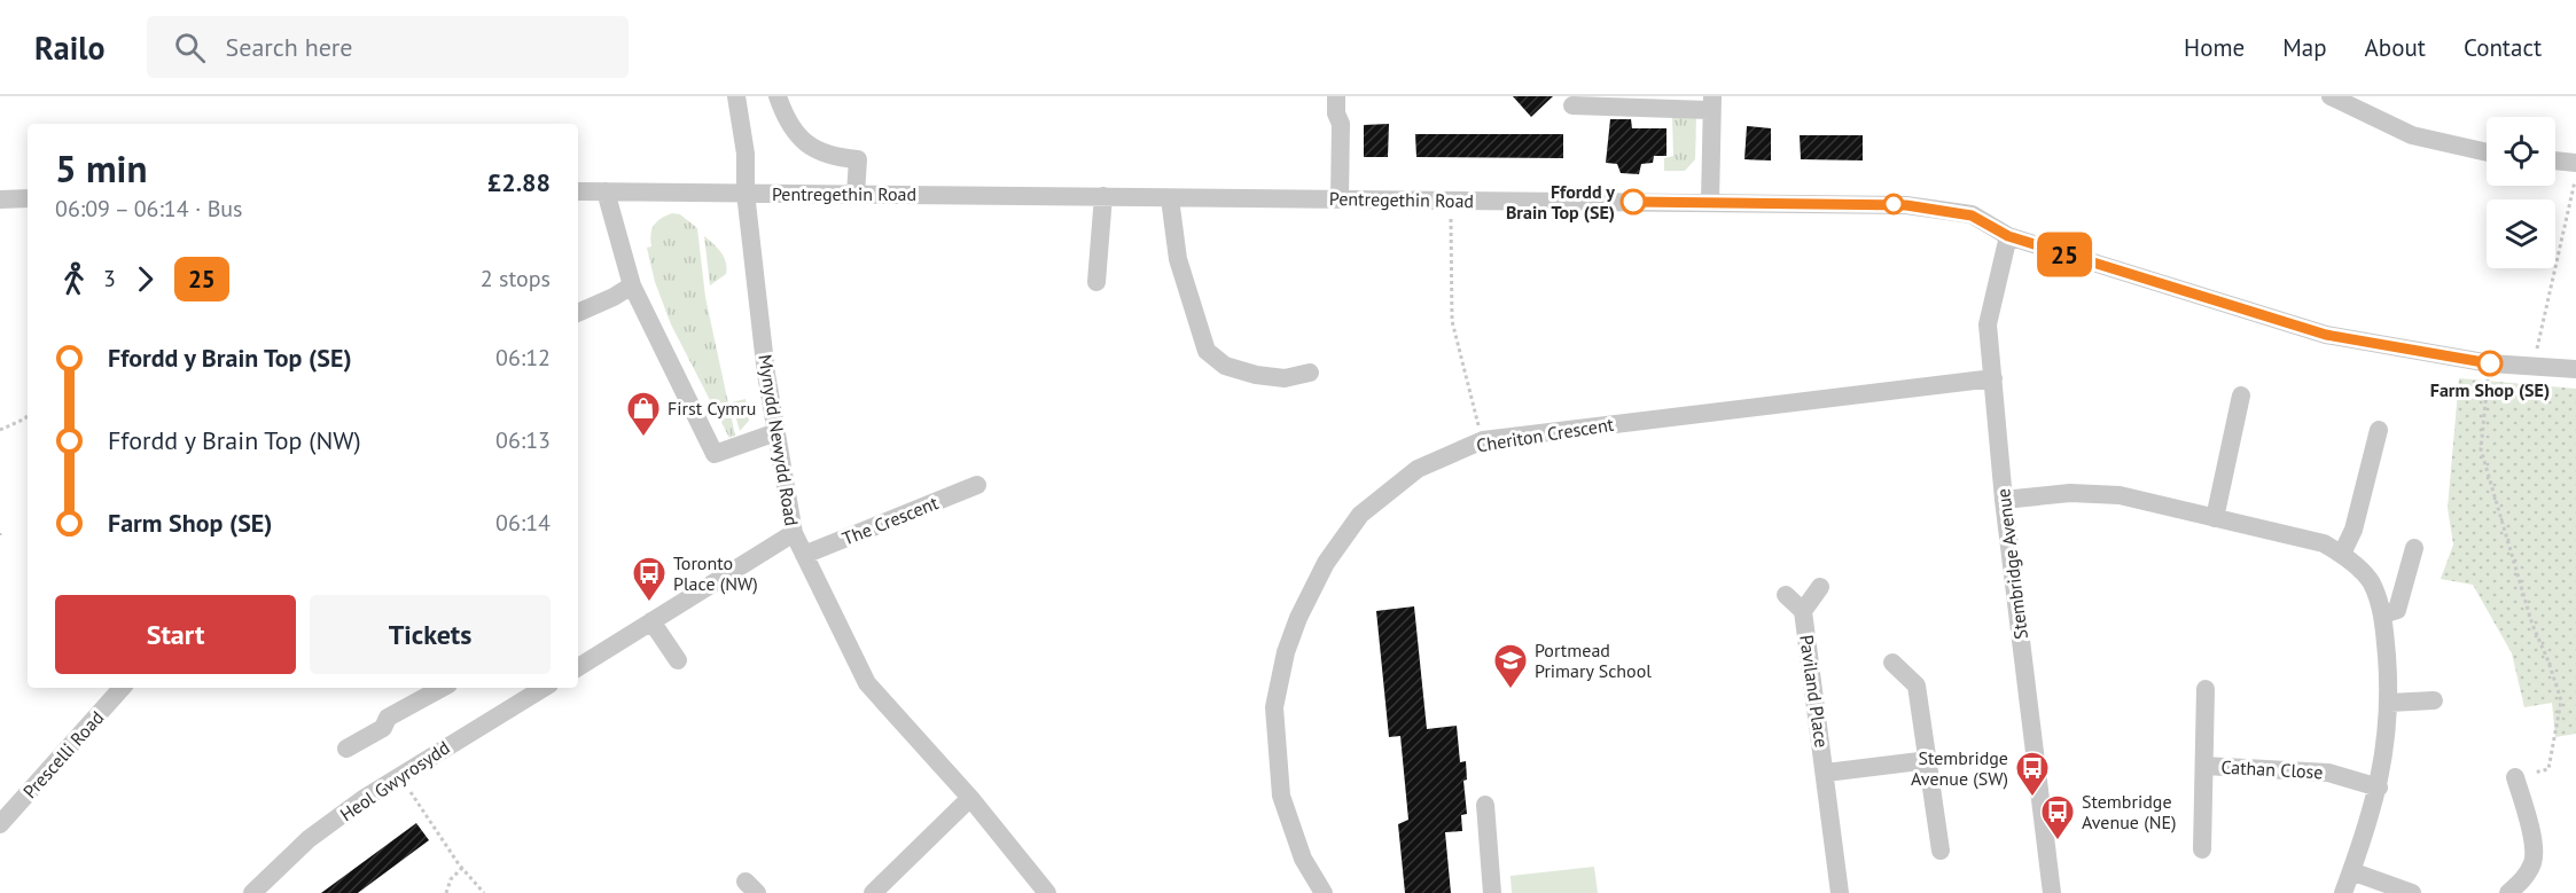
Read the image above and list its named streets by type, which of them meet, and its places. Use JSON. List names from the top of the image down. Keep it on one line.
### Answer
{"streets":{"street":["Pentregethin Road","Cheriton Crescent","Mynydd Newydd Road","The Crescent","Stembridge Avenue","Paviland Place","Prescelli Road","Cathan Close","Heol Gwyrosydd"]},"crossings":[["Pentregethin Road","Mynydd Newydd Road"],["Pentregethin Road","Stembridge Avenue"],["Cheriton Crescent","Stembridge Avenue"],["Mynydd Newydd Road","The Crescent"]],"places":{"other":["Ffordd y Brain Top (SE)","Farm Shop (SE)"],"shop":["First Cymru"],"bus stop":["Toronto Place (NW)","Stembridge Avenue (SW)","Stembridge Avenue (NE)"],"school or university":["Portmead Primary School"]},"lines":["bus line 25"],"page":{"header":"Railo","search":"Search here","nav":["Home","Map","About","Contact"],"on_map":"25","heading":["5 min","06:09 – 06:14 · Bus","£2.88"],"legs":["3","25","2 stops"],"list":[{"name":"Ffordd y Brain Top (SE)","value":"06:12"},{"name":"Ffordd y Brain Top (NW)","value":"06:13"},{"name":"Farm Shop (SE)","value":"06:14"}],"buttons":["Start","Tickets"]}}
